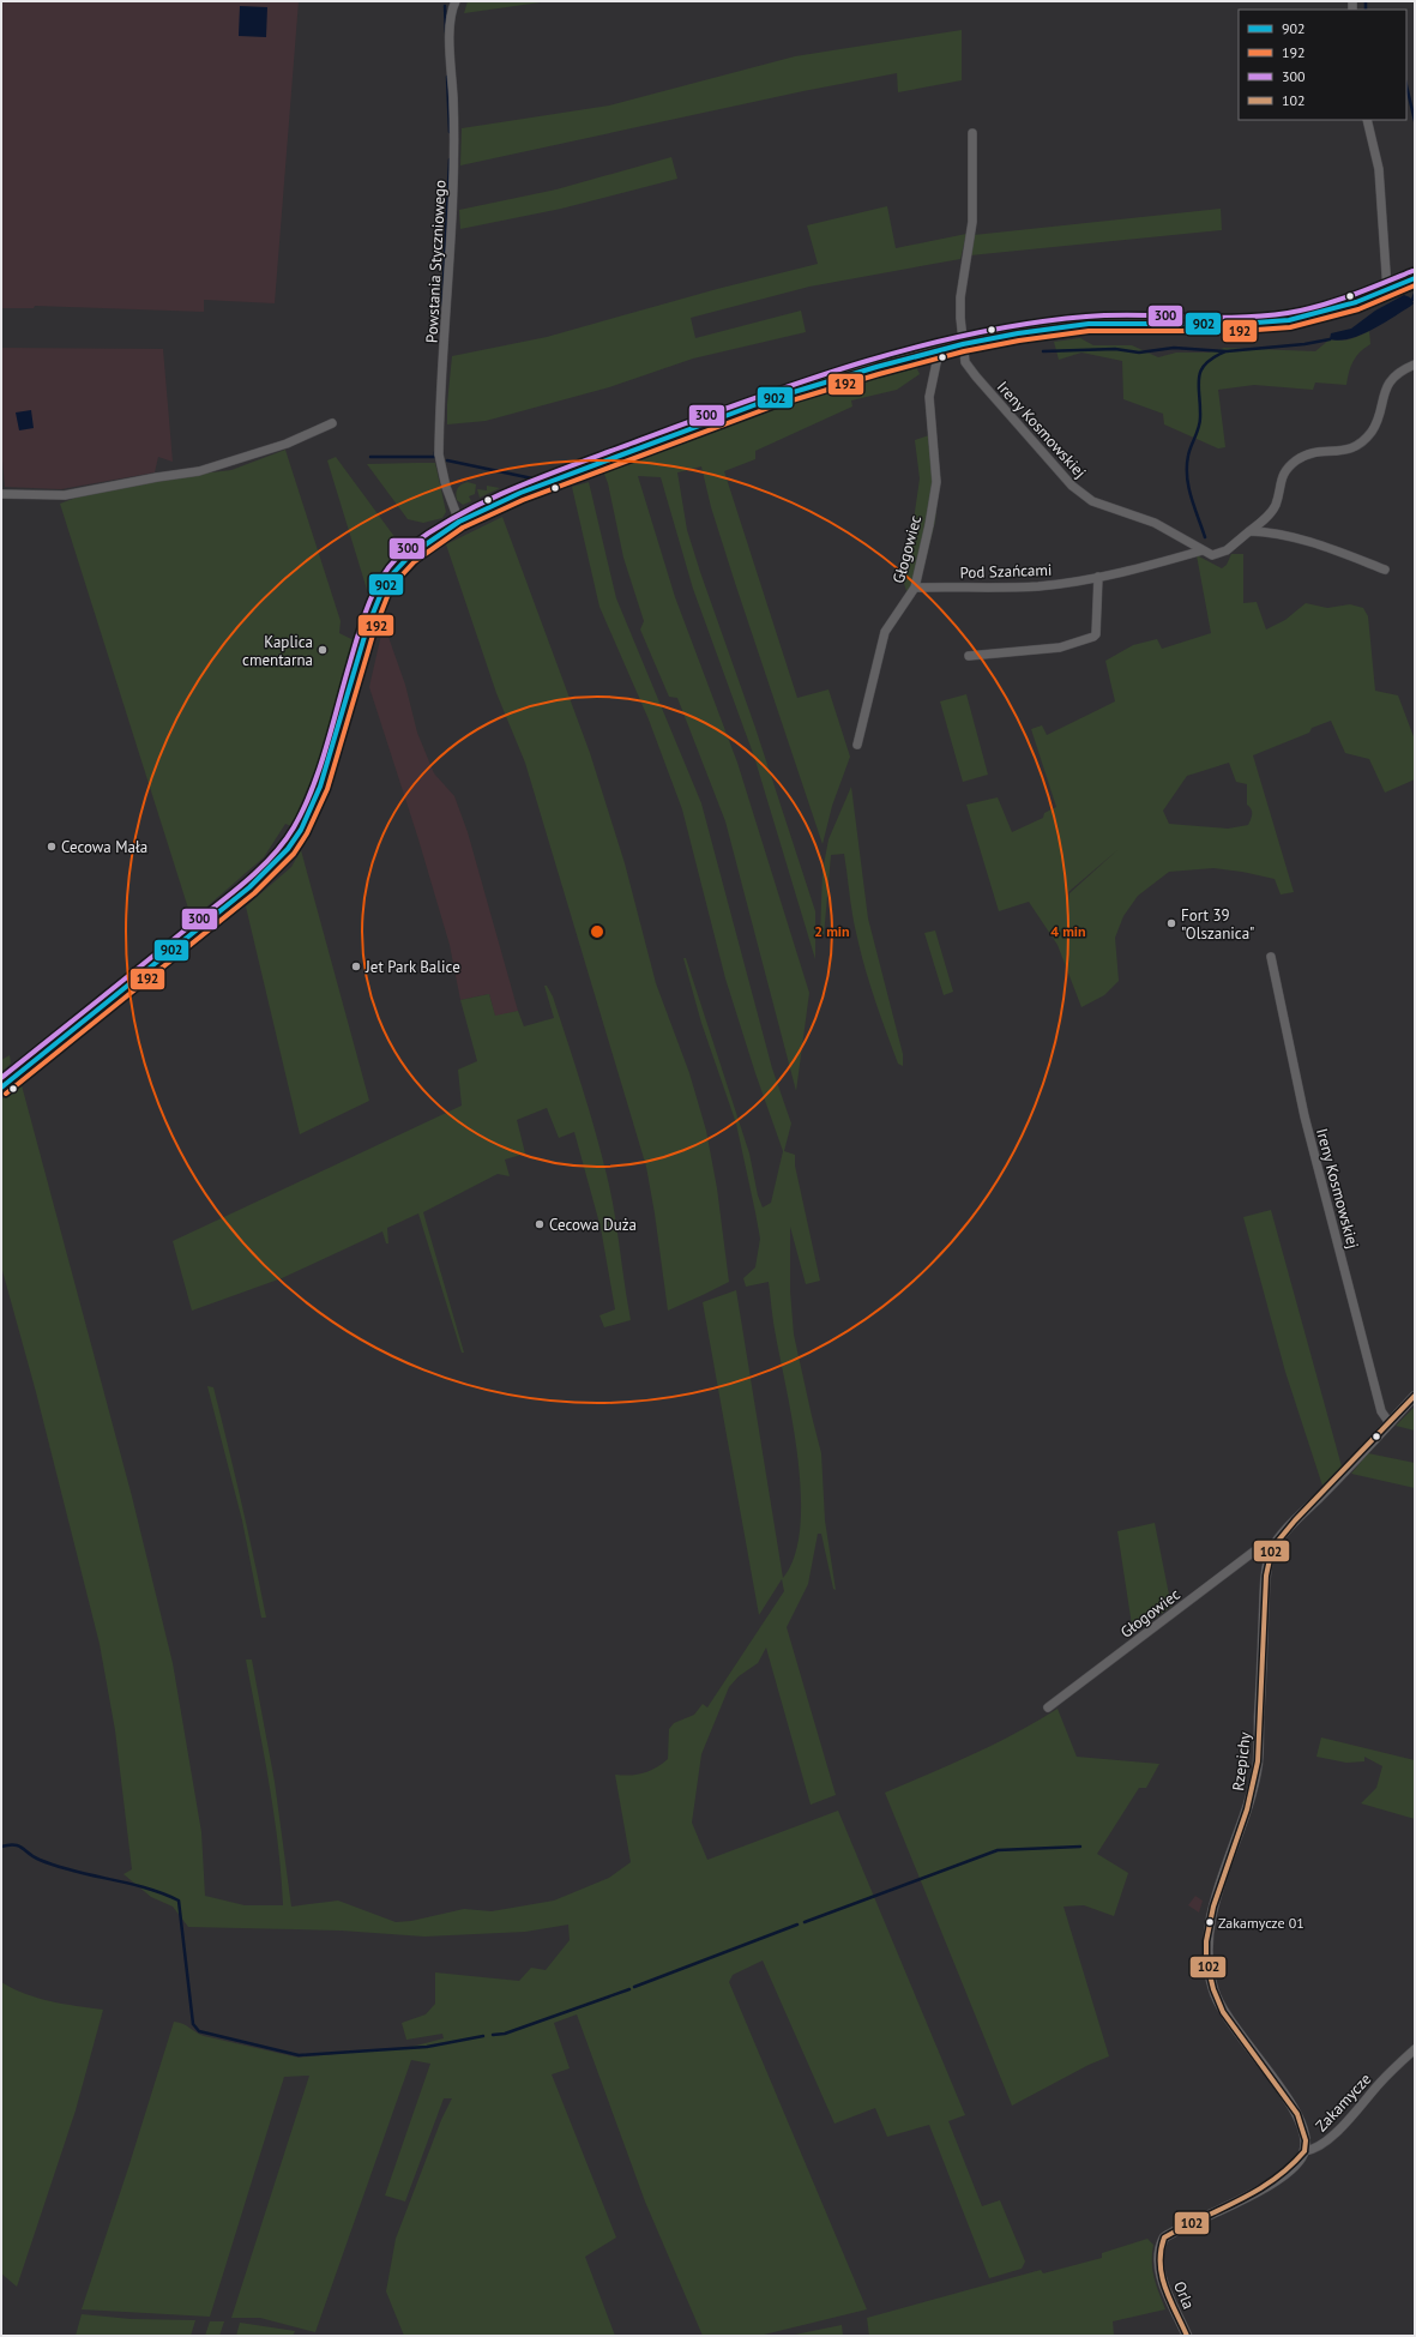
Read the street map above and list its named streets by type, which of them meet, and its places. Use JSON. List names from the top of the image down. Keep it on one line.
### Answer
{"streets":{"street":["Powstania Styczniowego","Ireny Kosmowskiej","Głogowiec","Pod Szańcami","Rzepichy","Zakamycze","Orla"]},"crossings":[["Ireny Kosmowskiej","Pod Szańcami"],["Ireny Kosmowskiej","Rzepichy"],["Głogowiec","Pod Szańcami"],["Głogowiec","Rzepichy"],["Rzepichy","Zakamycze"],["Zakamycze","Orla"]],"places":["Kaplica cmentarna","Cecowa Mała","Fort 39 \"Olszanica\"","Jet Park Balice","Cecowa Duża","Zakamycze 01"],"lines":["transit line 300","transit line 902","transit line 192","transit line 102"],"legend":["902","192","300","102"],"rings":["2 min","4 min"]}
